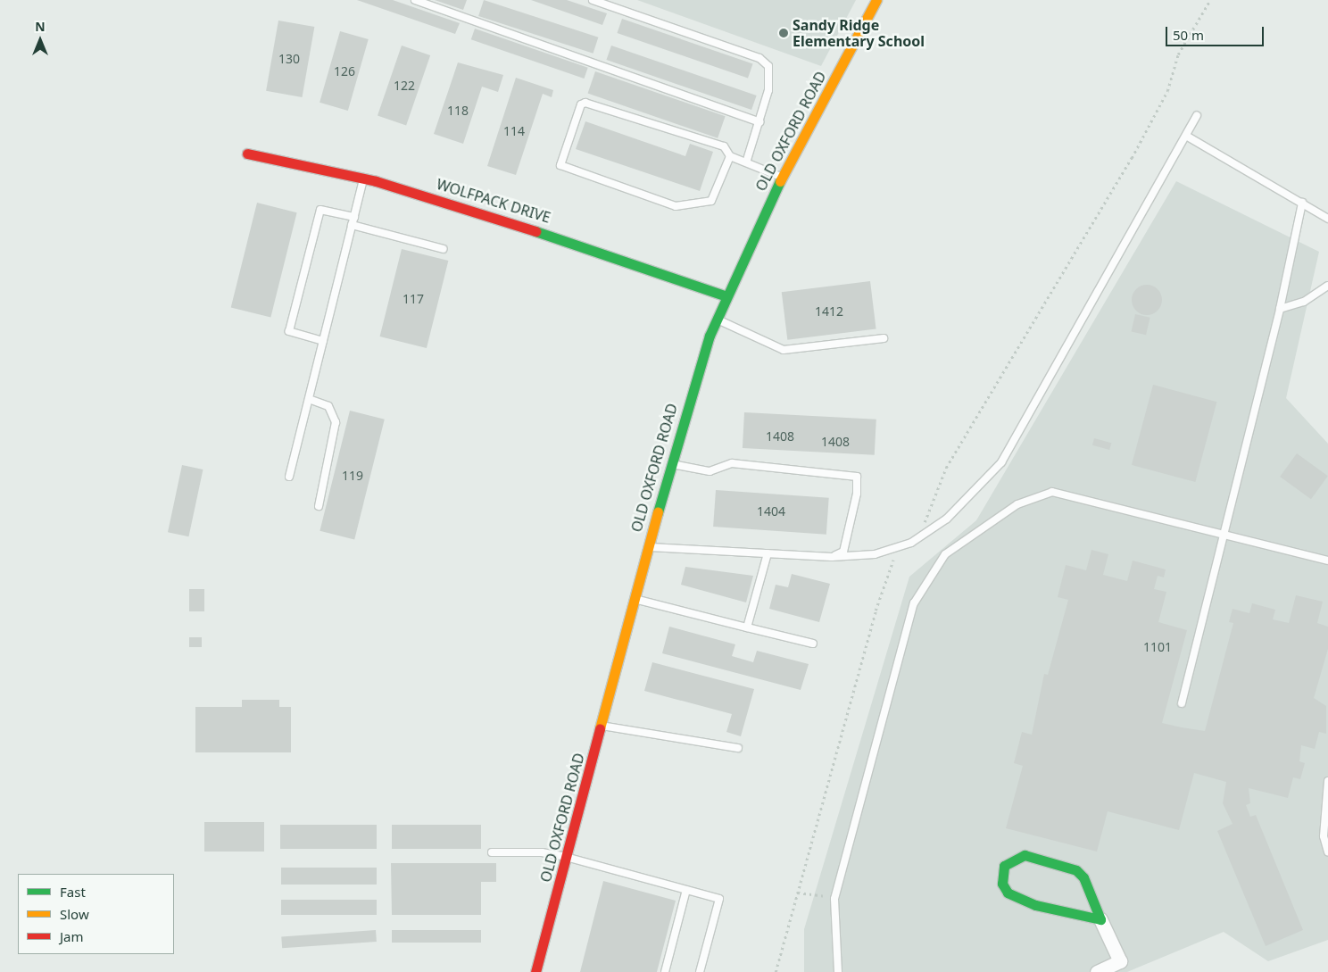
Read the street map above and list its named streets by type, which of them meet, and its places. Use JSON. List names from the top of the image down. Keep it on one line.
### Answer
{"streets":{"street":["OLD OXFORD ROAD","WOLFPACK DRIVE"]},"crossings":[["OLD OXFORD ROAD","WOLFPACK DRIVE"]],"places":["Sandy Ridge Elementary School"],"house_numbers":["130","126","122","118","114","117","1412","1408","1408","119","1404","1101"],"legend":["Fast","Slow","Jam"],"scale_bar":"50 m","north":"top"}
